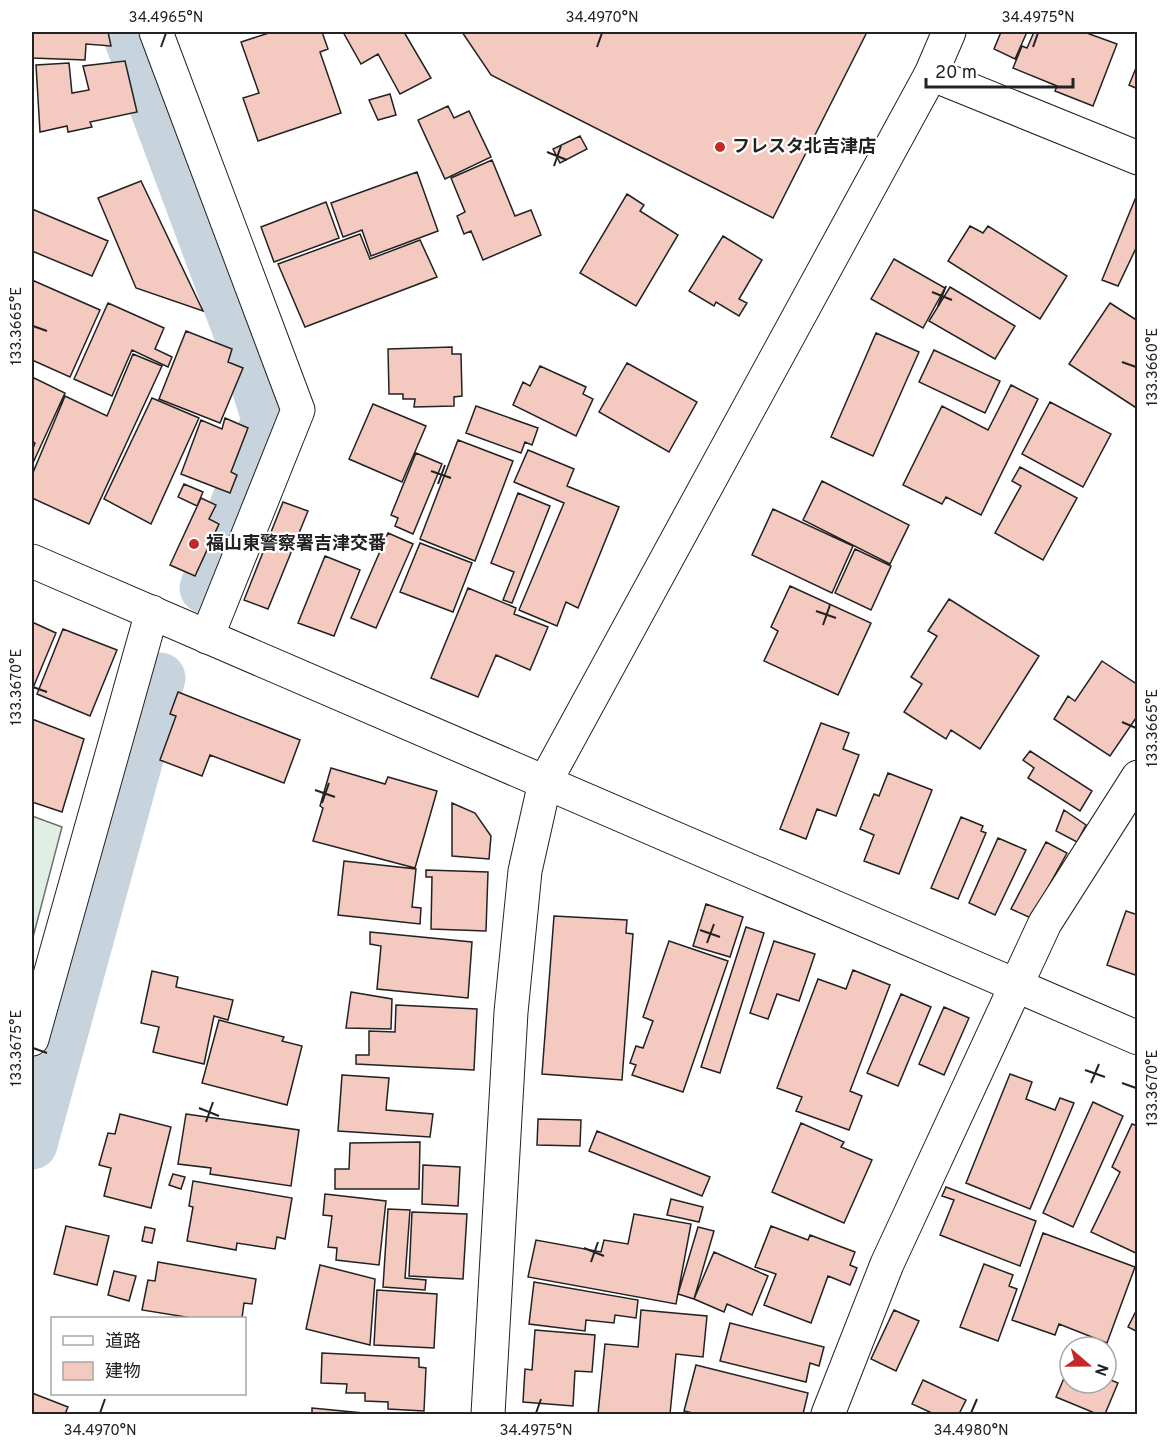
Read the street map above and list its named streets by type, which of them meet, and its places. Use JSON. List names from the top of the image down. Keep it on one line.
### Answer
{"places":["フレスタ北吉津店","福山東警察署吉津交番"],"legend":["道路","建物"],"scale_bar":"20 m","north":"right","coordinates":["34.4965°N","34.4970°N","34.4975°N","133.3665°E","133.3660°E","133.3670°E","133.3675°E","34.4980°N"]}
